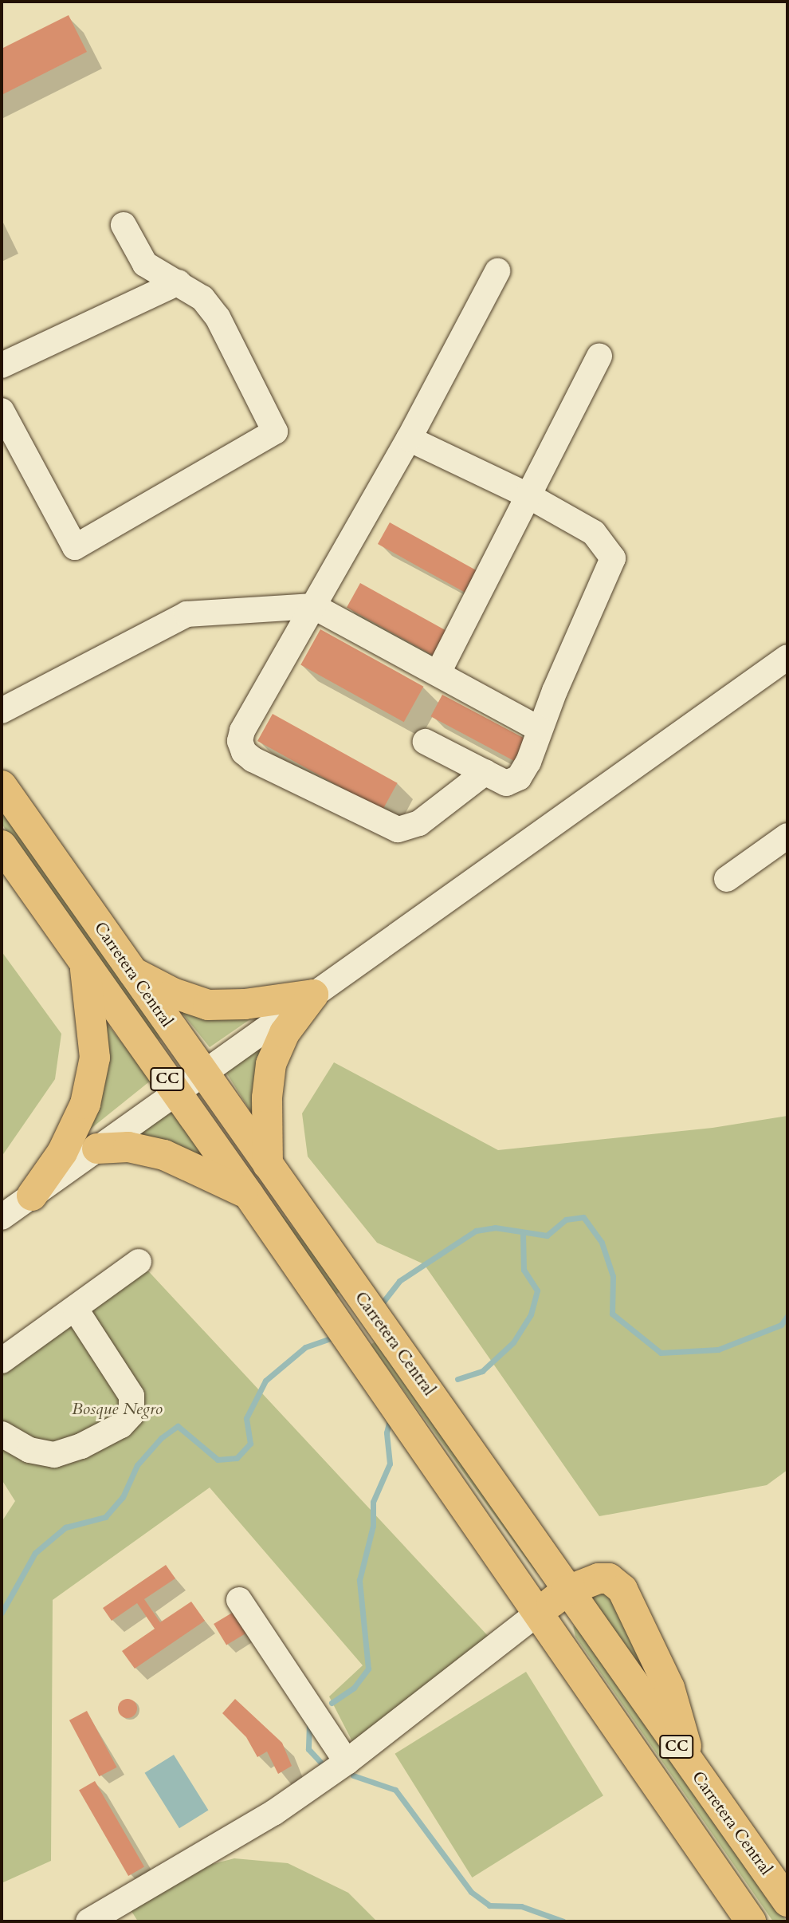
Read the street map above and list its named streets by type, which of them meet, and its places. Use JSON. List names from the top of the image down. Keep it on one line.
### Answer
{"streets":{"highway":["Carretera Central","CC"]},"parks":["Bosque Negro"]}
